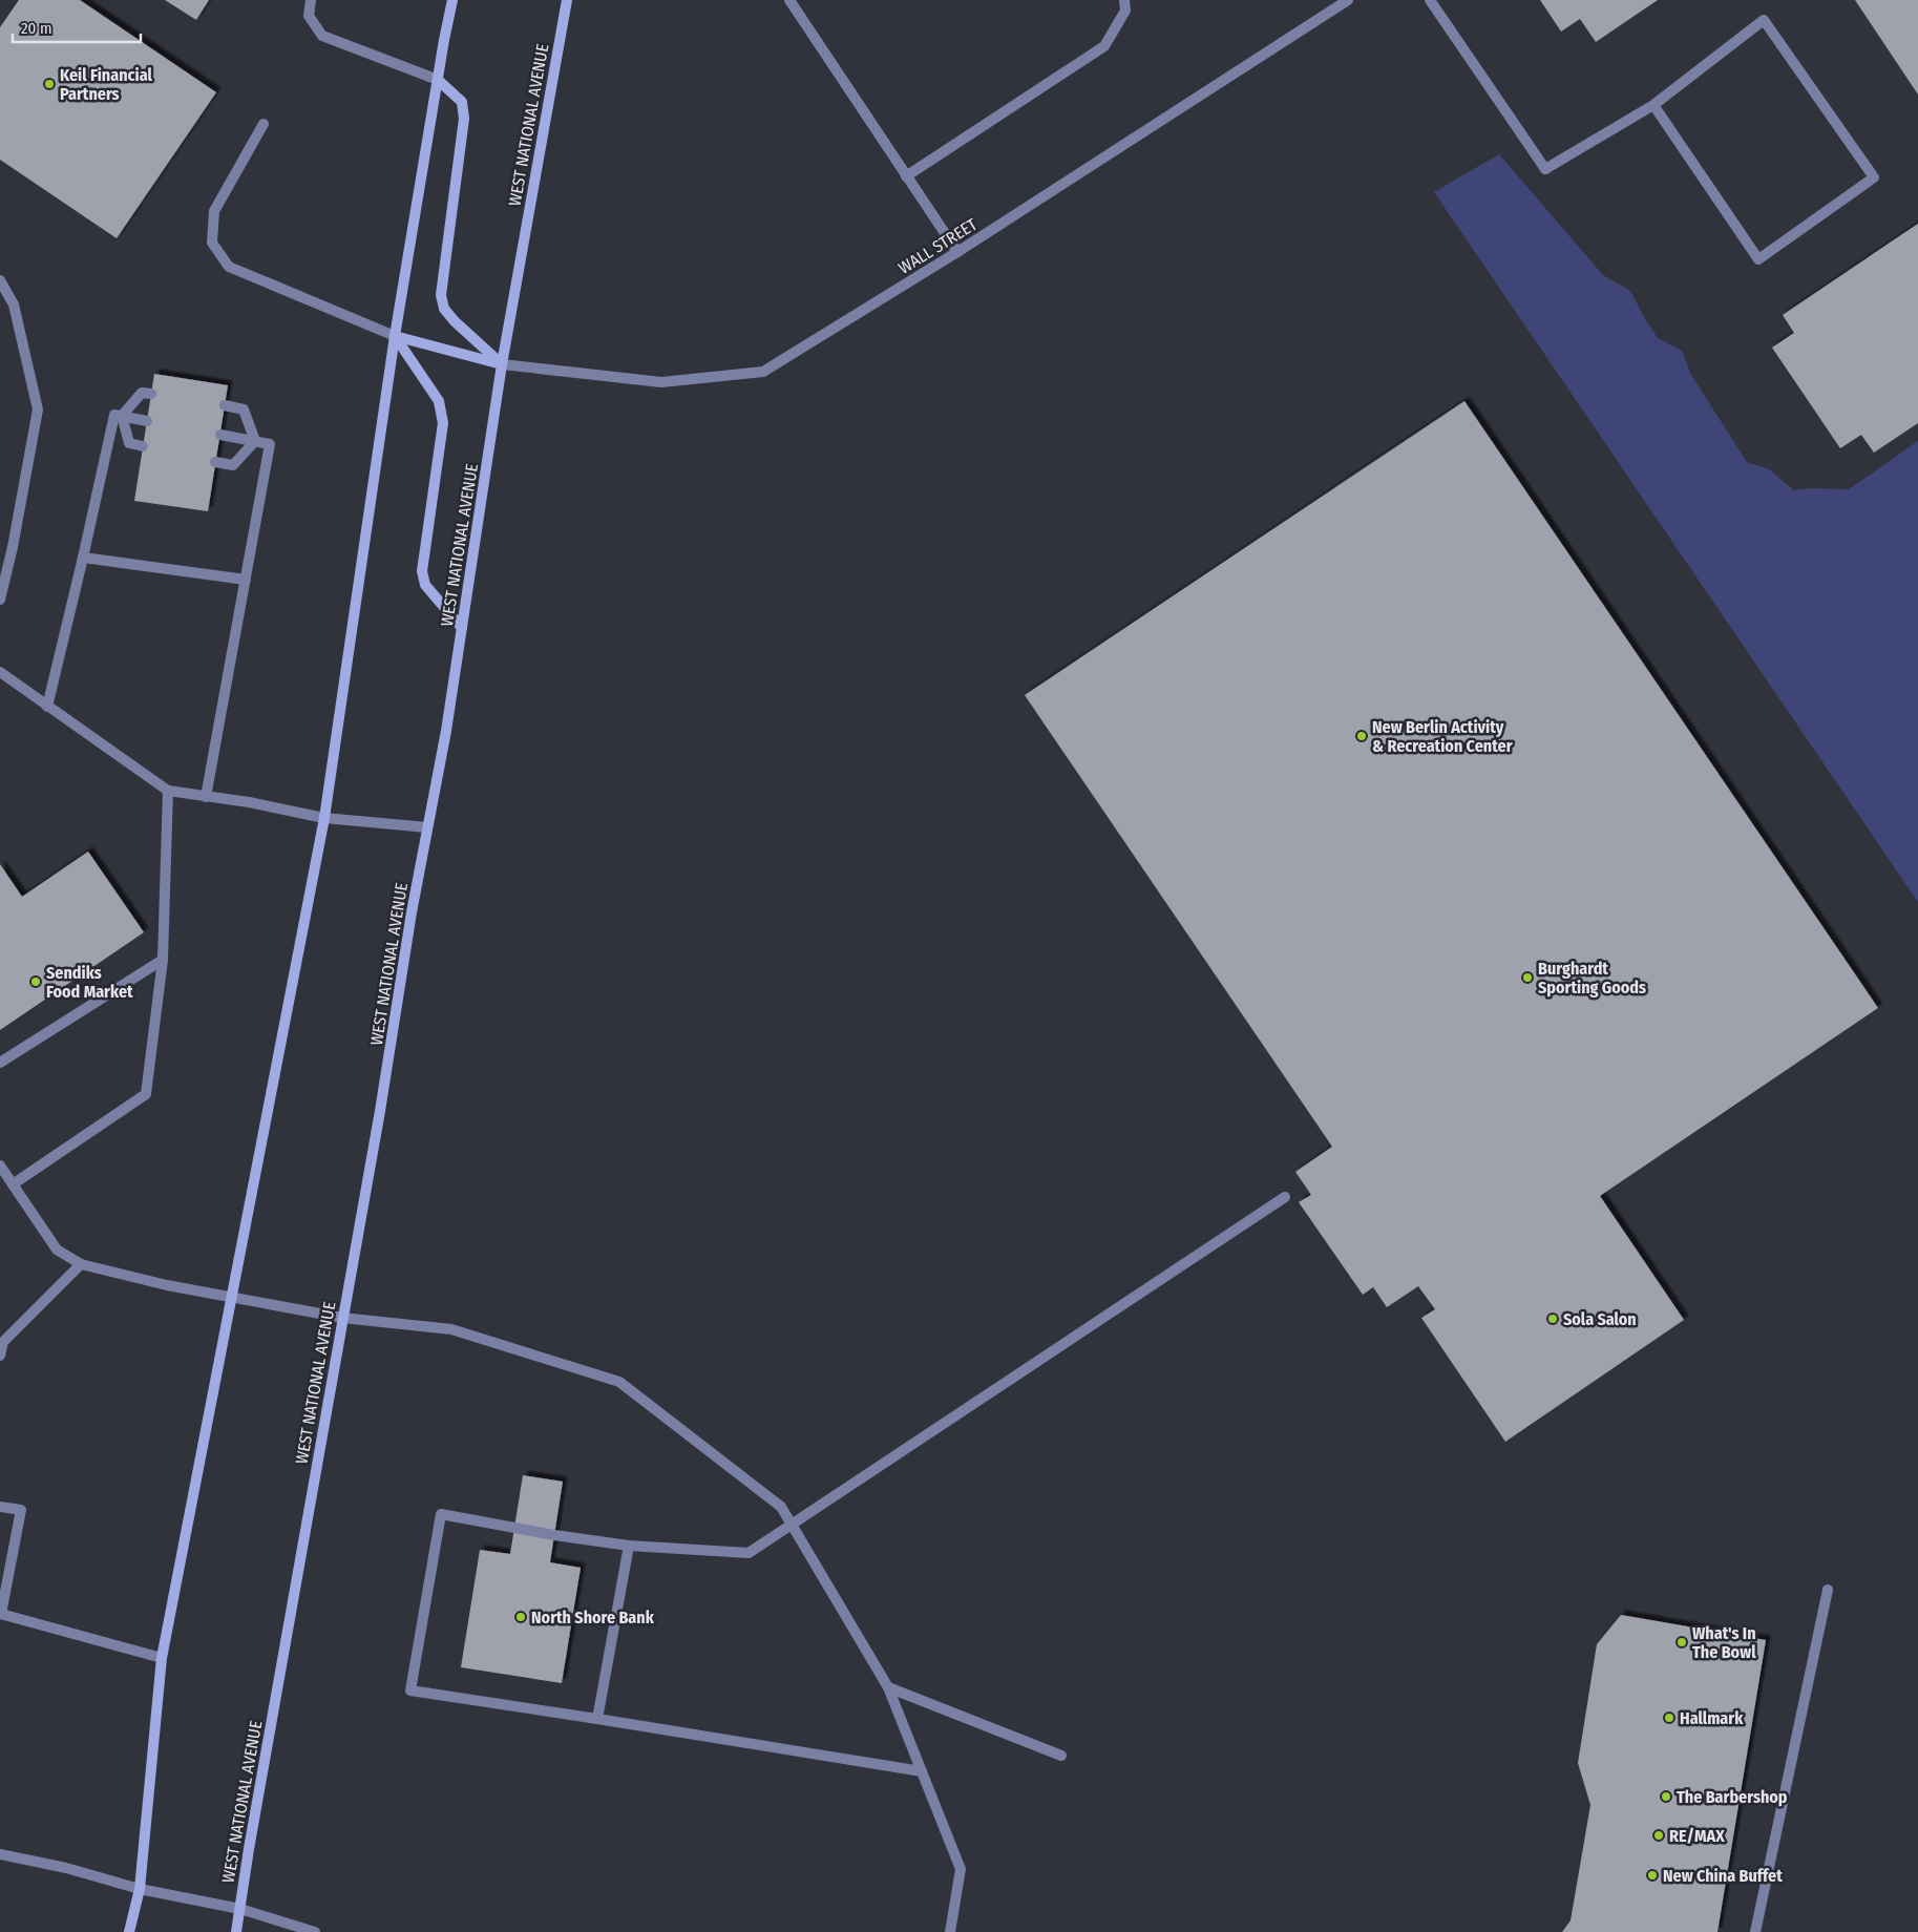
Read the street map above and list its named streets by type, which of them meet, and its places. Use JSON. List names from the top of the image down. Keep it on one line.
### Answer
{"streets":{"main road":["WEST NATIONAL AVENUE"],"street":["WALL STREET"]},"crossings":[["WEST NATIONAL AVENUE","WALL STREET"]],"places":["Keil Financial Partners","New Berlin Activity & Recreation Center","Burghardt Sporting Goods","Sendiks Food Market","Sola Salon","North Shore Bank","What's In The Bowl","Hallmark","The Barbershop","RE/MAX","New China Buffet"],"scale_bar":"20 m"}
